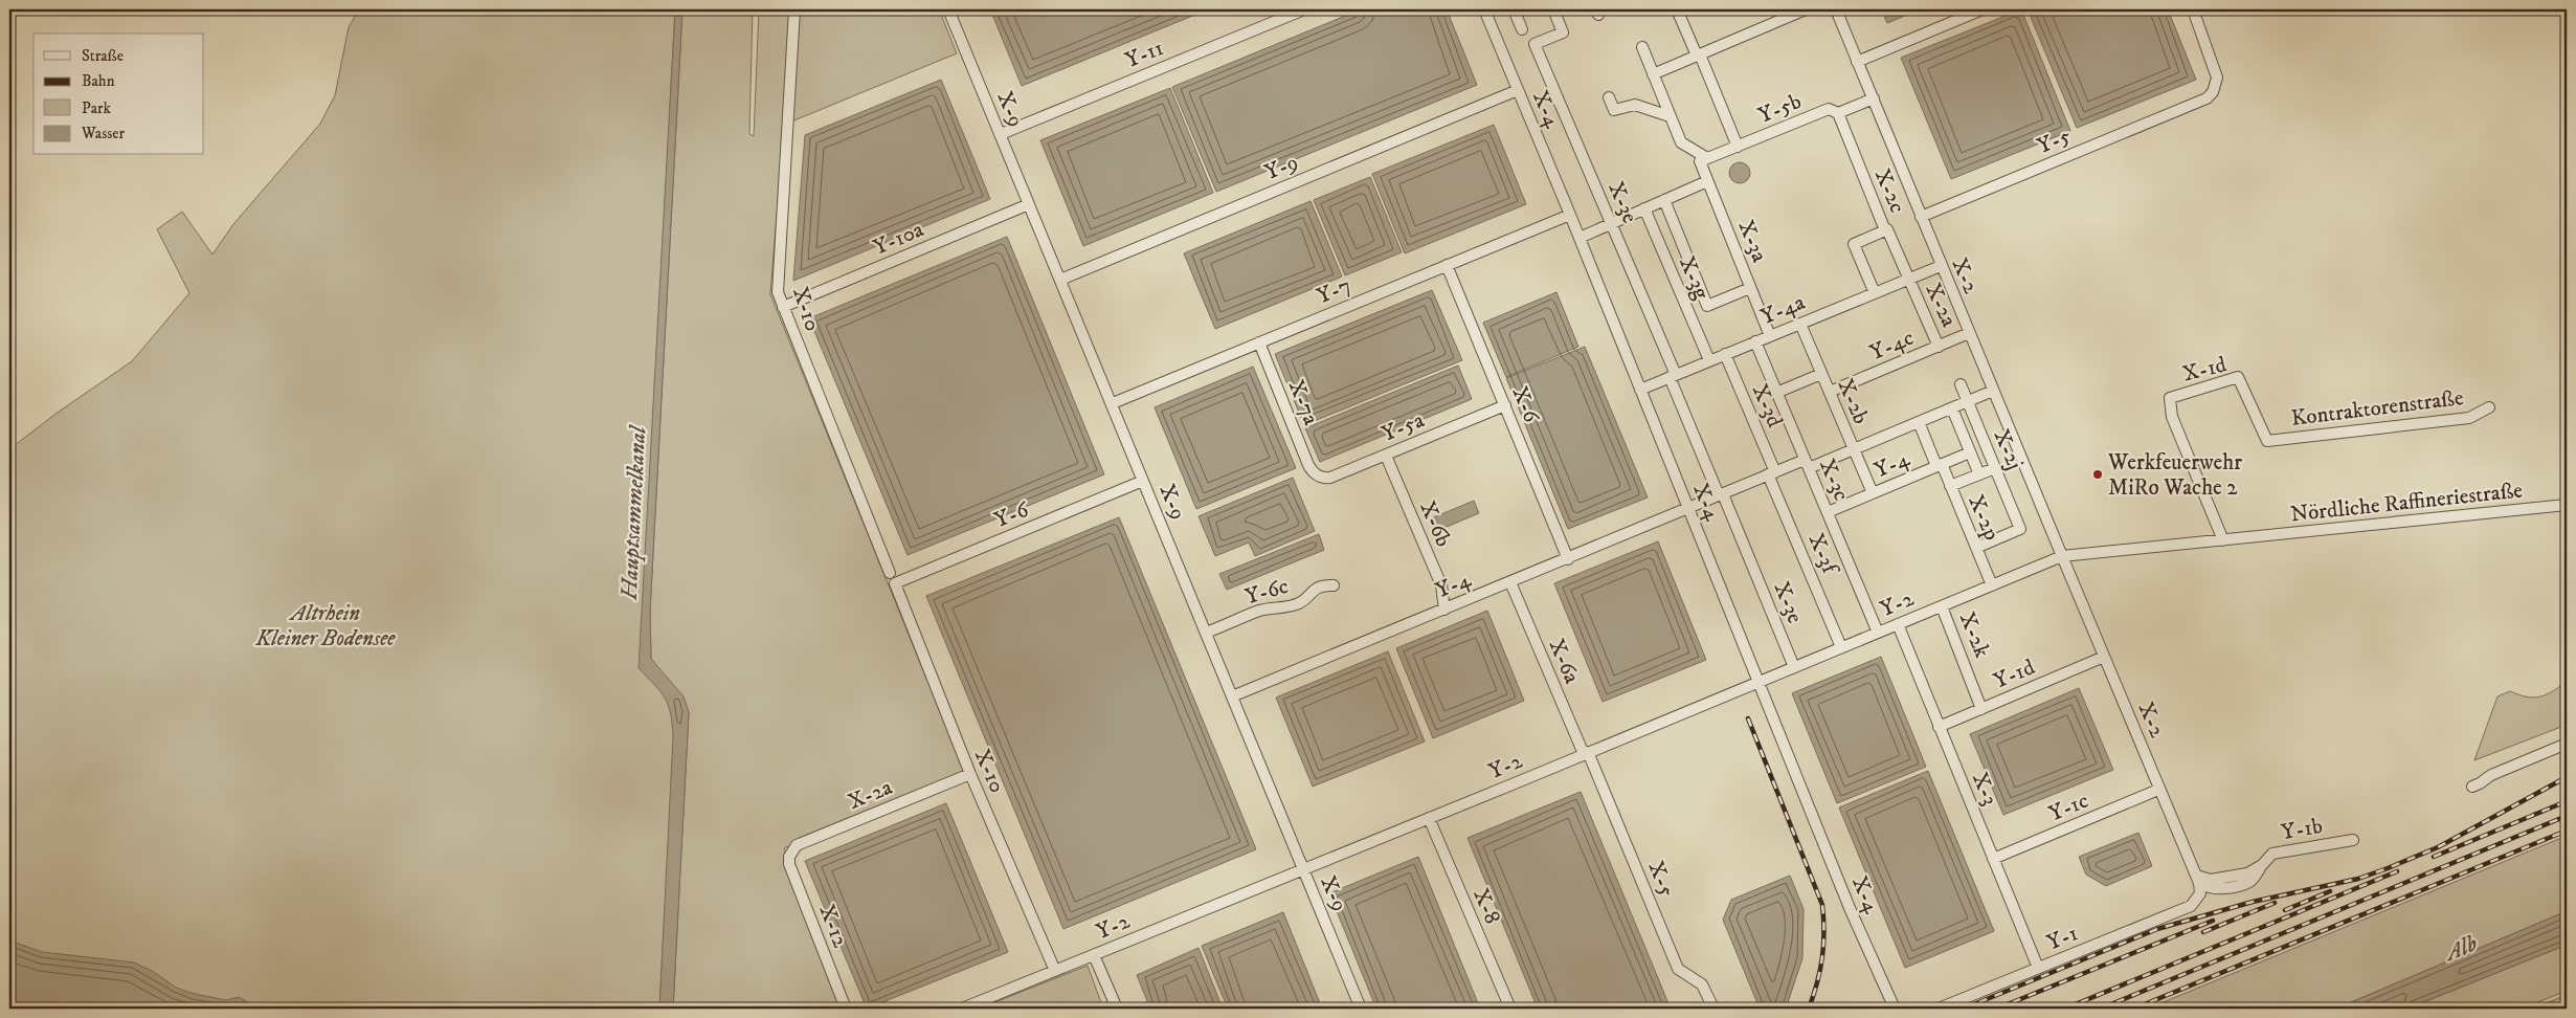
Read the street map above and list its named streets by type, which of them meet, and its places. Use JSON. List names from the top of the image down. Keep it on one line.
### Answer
{"streets":{"street":["Y-11","Y-5b","X-9","X-4","Y-5","Y-9","X-2c","X-3e","Y-10a","X-3a","X-2","X-3g","Y-7","X-2a","X-10","Y-4a","Y-4c","X-1d","X-2b","X-7a","X-6","X-3d","Kontraktorenstraße","Y-5a","X-2j","Y-4","X-3c","Nördliche Raffineriestraße","Y-6","X-2p","X-6b","X-3f","Y-6c","Y-2","X-2k","X-6a","Y-1d","X-3","Y-1c","Y-1b","X-5","X-8","X-12","Y-1"]},"crossings":[["Y-11","X-9"],["Y-5b","X-2c"],["Y-5b","X-3a"],["Y-5b","X-2"],["X-9","Y-9"],["X-9","Y-10a"],["X-9","Y-7"],["X-9","Y-4"],["X-9","Y-6"],["X-9","Y-6c"],["X-9","Y-2"],["X-4","Y-9"],["X-4","Y-7"],["X-4","Y-4a"],["X-4","Y-4"],["X-4","Y-2"],["Y-5","X-2"],["X-2c","X-2a"],["X-2c","Y-4a"],["X-3e","Y-4a"],["X-3e","Y-2"],["Y-10a","X-10"],["X-3a","Y-4a"],["X-2","Y-4a"],["X-2","Y-4c"],["X-2","Y-2"],["X-2","Y-1d"],["X-2","Y-1c"],["X-2","Y-1b"],["X-2","Y-1"],["X-3g","Y-4a"],["Y-7","X-7a"],["Y-7","X-6"],["X-2a","X-10"],["X-2a","Y-4a"],["X-2a","Y-4c"],["X-2a","X-12"],["X-10","Y-6"],["X-10","Y-2"],["Y-4a","X-2b"],["Y-4a","X-3d"],["Y-4a","X-3c"],["Y-4c","X-2b"],["X-1d","Kontraktorenstraße"],["X-1d","Nördliche Raffineriestraße"],["X-2b","Y-4"],["X-7a","Y-5a"],["X-6","Y-5a"],["X-6","Y-4"],["X-3d","X-3f"],["Y-5a","X-6b"],["X-2j","X-2p"],["Y-4","X-3c"],["Y-4","X-2p"],["Y-4","X-6b"],["Y-4","X-6a"],["X-3c","Y-2"],["X-2p","Y-2"],["X-3f","Y-2"],["Y-2","X-2k"],["Y-2","X-6a"],["Y-2","X-3"],["Y-2","X-5"],["Y-2","X-8"],["X-2k","Y-1d"],["X-6a","X-5"],["Y-1d","X-3"],["X-3","Y-1c"],["X-3","Y-1"]],"water":["Hauptsammelkanal","Alb"],"parks":["Altrhein Kleiner Bodensee"],"places":["Werkfeuerwehr MiRo Wache 2"],"legend":["Straße","Bahn","Park","Wasser"]}
